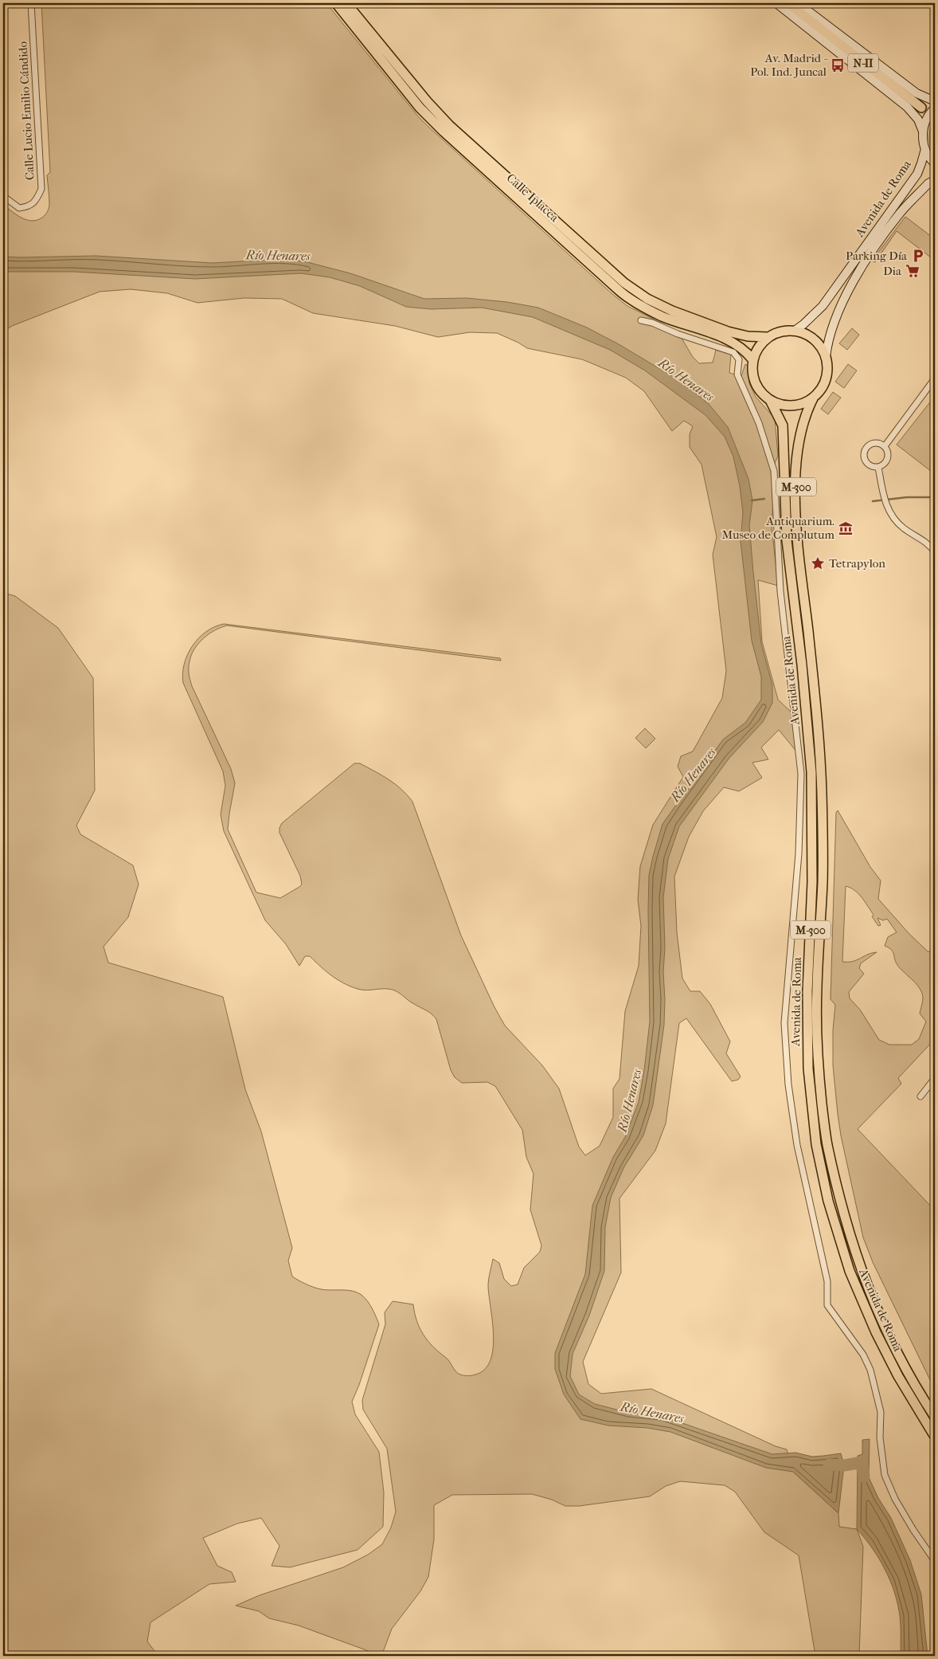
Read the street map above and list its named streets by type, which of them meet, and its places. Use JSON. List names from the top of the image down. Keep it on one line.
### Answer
{"streets":{"main road":["N-II","Calle Iplacea","Avenida de Roma","M-300"],"street":["Calle Lucio Emilio Cándido"]},"crossings":[["Calle Iplacea","Avenida de Roma"],["Calle Iplacea","M-300"],["Avenida de Roma","M-300"]],"water":["Río Henares"],"places":{"bus stop":["Av. Madrid - Pol. Ind. Juncal"],"parking":["Parking Día"],"supermarket":["Dia"],"museum":["Antiquarium. Museo de Complutum"],"place":["Tetrapylon"]}}
